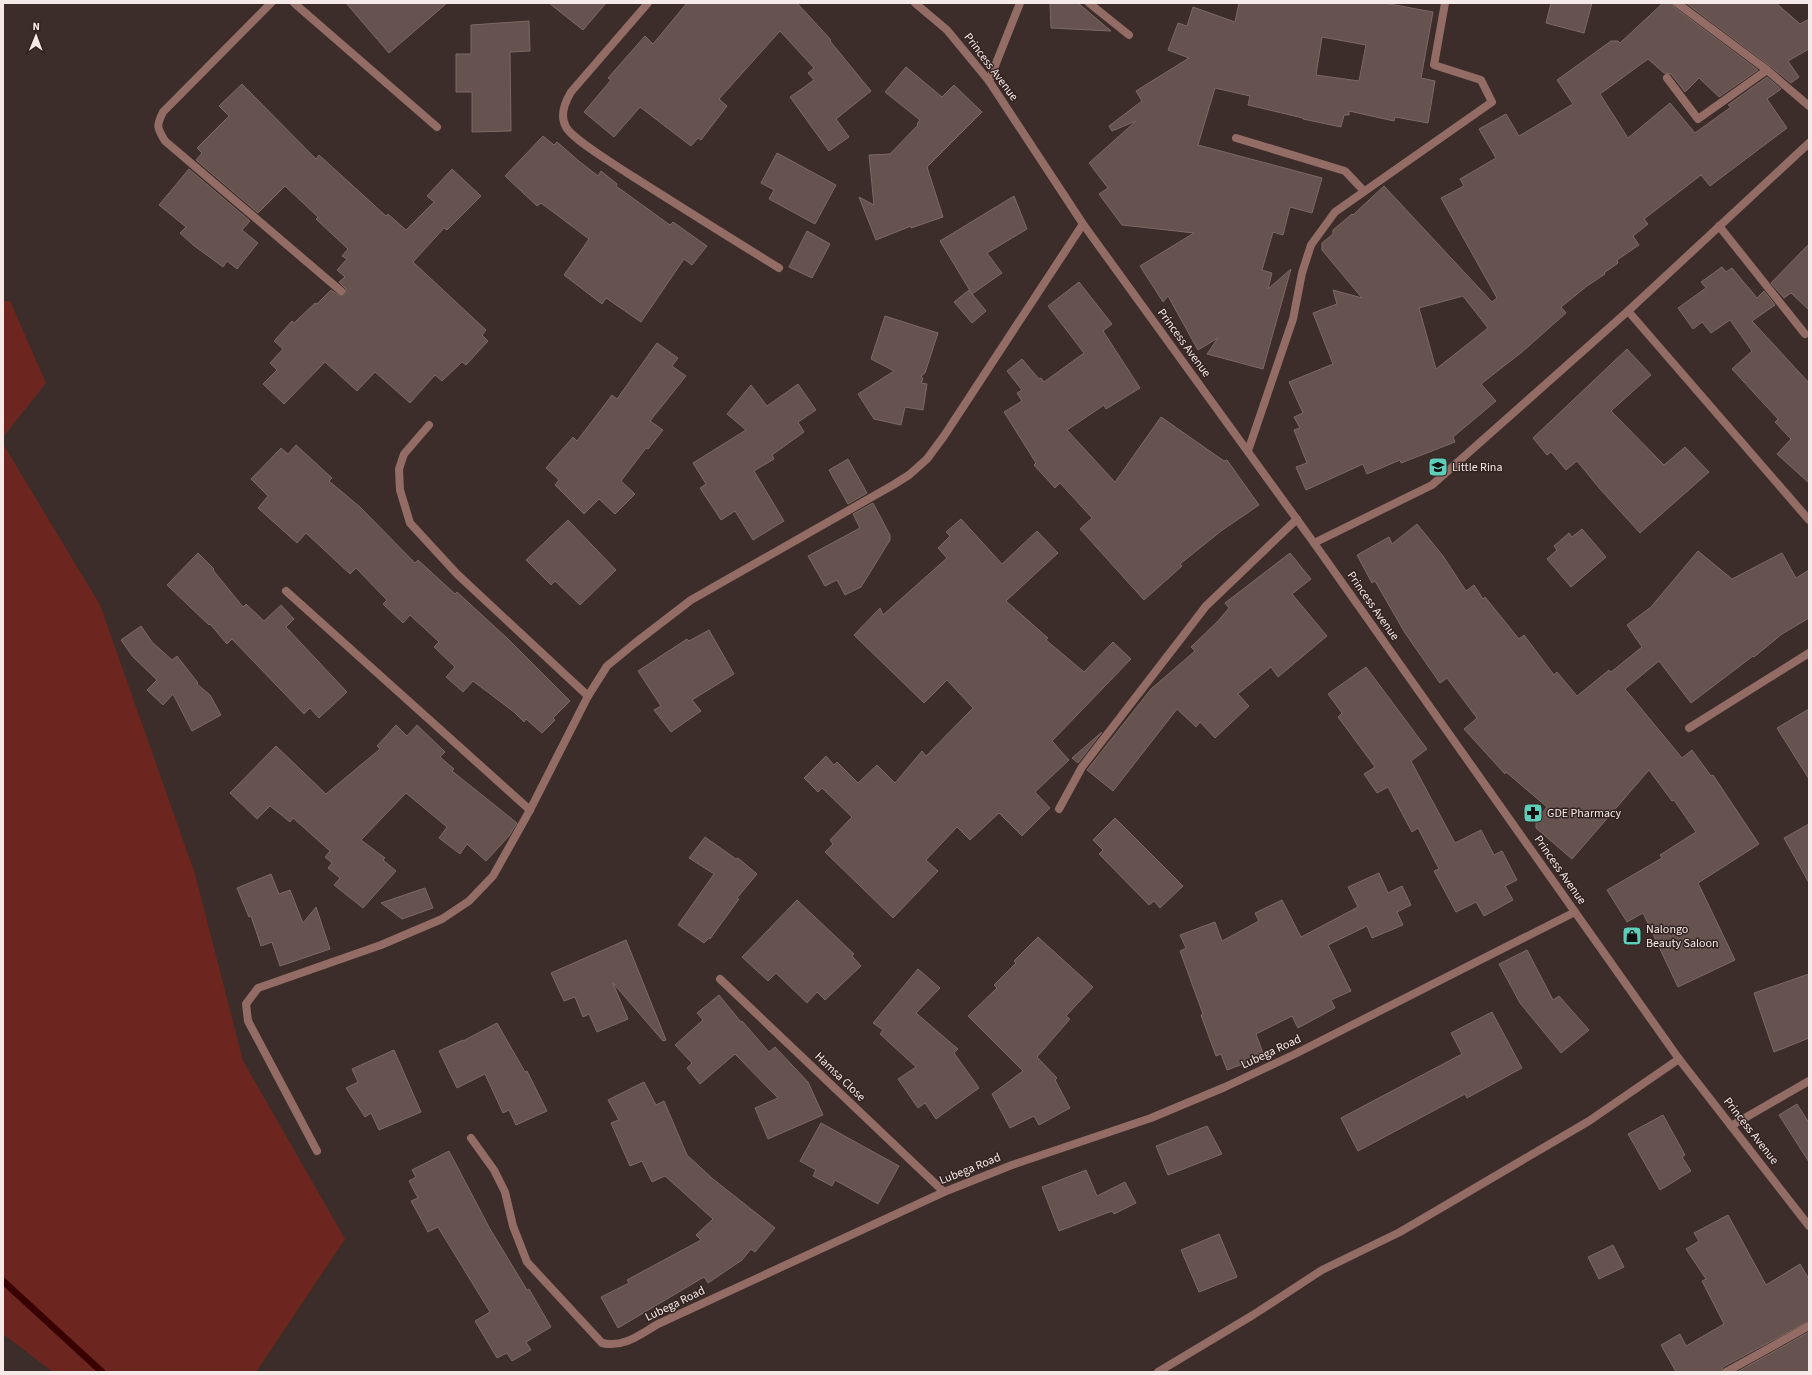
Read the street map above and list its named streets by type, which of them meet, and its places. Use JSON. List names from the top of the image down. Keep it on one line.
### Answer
{"streets":{"street":["Princess Avenue","Lubega Road","Hamsa Close"]},"crossings":[["Princess Avenue","Lubega Road"],["Lubega Road","Hamsa Close"]],"places":{"school or university":["Little Rina"],"pharmacy":["GDE Pharmacy"],"shop":["Nalongo Beauty Saloon"]},"north":"top"}
